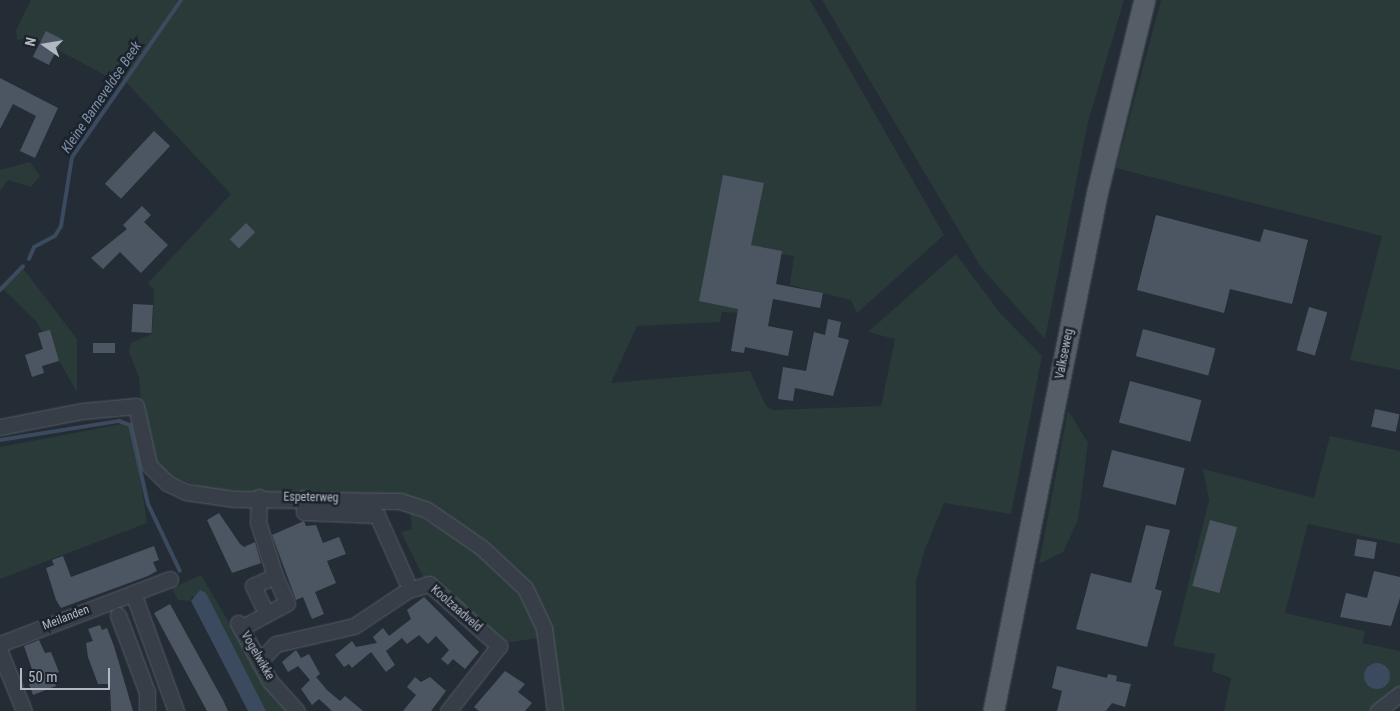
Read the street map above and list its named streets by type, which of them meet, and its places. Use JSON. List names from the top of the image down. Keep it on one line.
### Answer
{"streets":{"main road":["Valkseweg"],"street":["Espeterweg","Koolzaadveld","Meilanden","Vogelwikke"]},"crossings":[["Koolzaadveld","Vogelwikke"]],"water":["Kleine Barneveldse Beek"],"scale_bar":"50 m","north":"left"}
